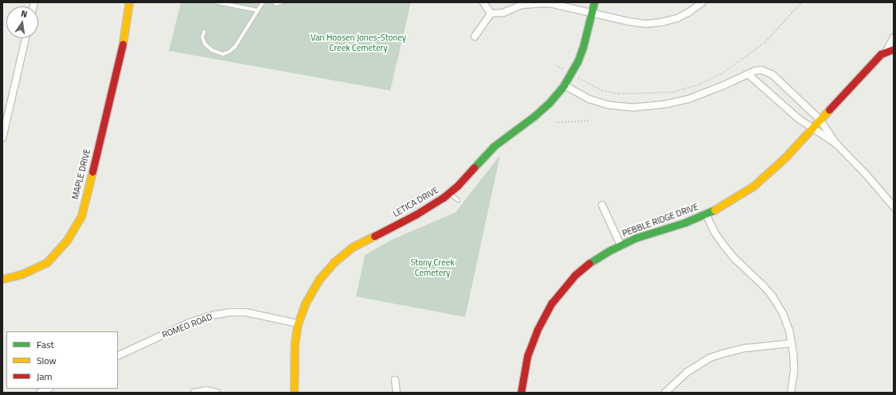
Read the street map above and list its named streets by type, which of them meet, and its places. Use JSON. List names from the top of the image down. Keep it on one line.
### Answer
{"streets":{"street":["MAPLE DRIVE","LETICA DRIVE","PEBBLE RIDGE DRIVE","ROMEO ROAD"]},"crossings":[["LETICA DRIVE","ROMEO ROAD"]],"parks":["Van Hoosen Jones-Stoney Creek Cemetery","Stony Creek Cemetery"],"legend":["Fast","Slow","Jam"],"north":"top"}
